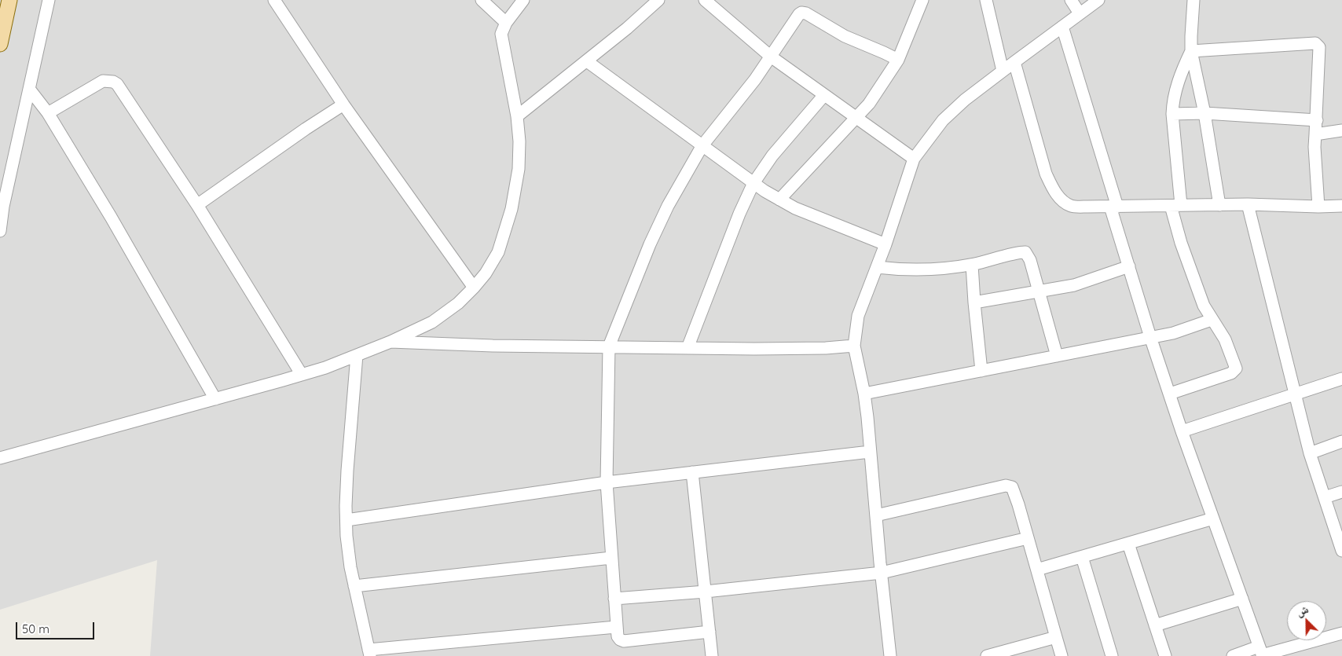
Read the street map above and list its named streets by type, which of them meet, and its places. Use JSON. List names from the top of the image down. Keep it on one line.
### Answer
{"scale_bar":"50 m","north":"top left"}
